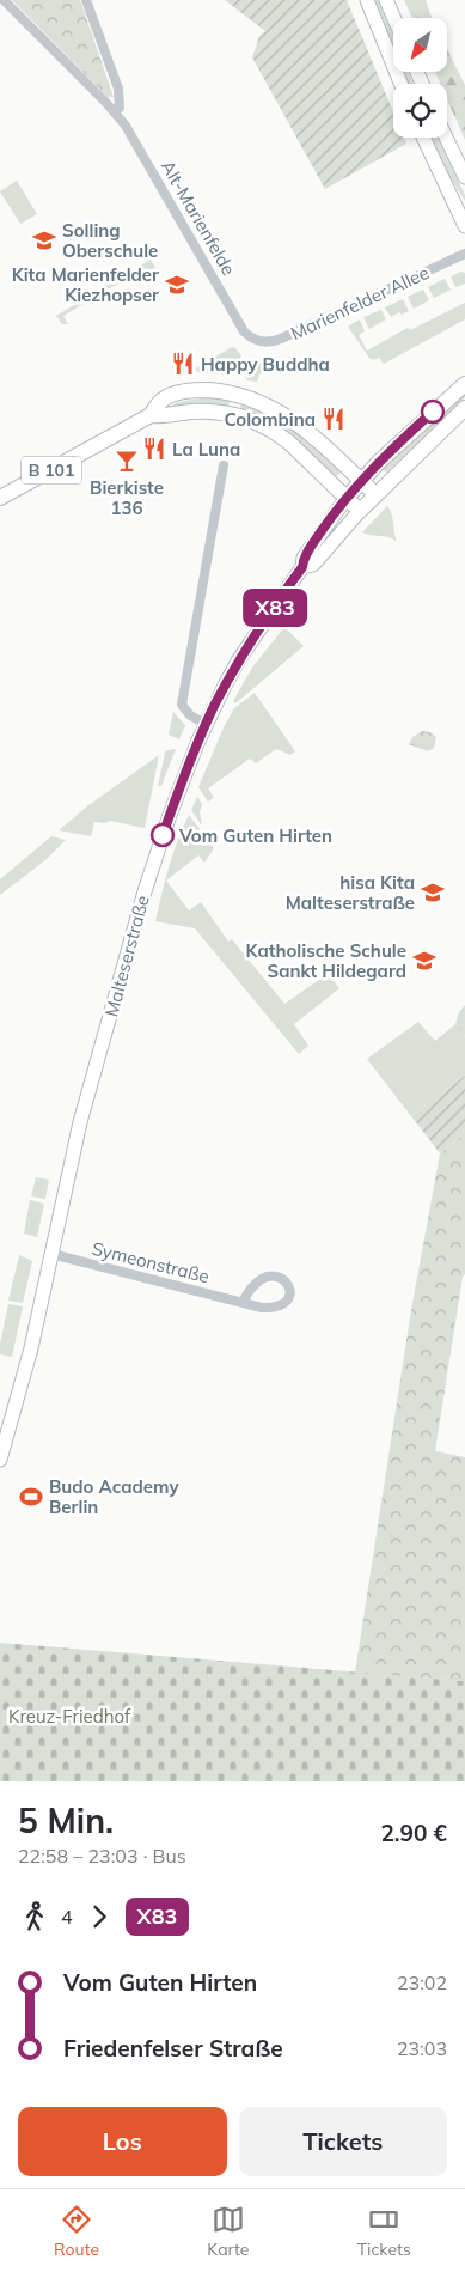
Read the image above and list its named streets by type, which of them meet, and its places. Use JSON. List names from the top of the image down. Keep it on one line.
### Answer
{"streets":{"main road":["B 101","Malteserstraße"],"street":["Alt-Marienfelde","Marienfelder Allee","Symeonstraße"]},"crossings":[["Alt-Marienfelde","Marienfelder Allee"],["Malteserstraße","Symeonstraße"]],"parks":["Kreuz-Friedhof"],"places":{"school or university":["Solling Oberschule","Kita Marienfelder Kiezhopser","hisa Kita Malteserstraße","Katholische Schule Sankt Hildegard"],"restaurant":["Happy Buddha","Colombina","La Luna"],"bar":["Bierkiste 136"],"other":["Vom Guten Hirten"],"sports":["Budo Academy Berlin"]},"lines":["bus line X83"],"north":"bottom left","page":{"on_map":"X83","heading":["5 Min.","22:58 – 23:03 · Bus","2.90 €"],"legs":["4","X83"],"list":[{"name":"Vom Guten Hirten","value":"23:02"},{"name":"Friedenfelser Straße","value":"23:03"}],"buttons":["Los","Tickets"],"tabs":["Route","Karte","Tickets"]}}
